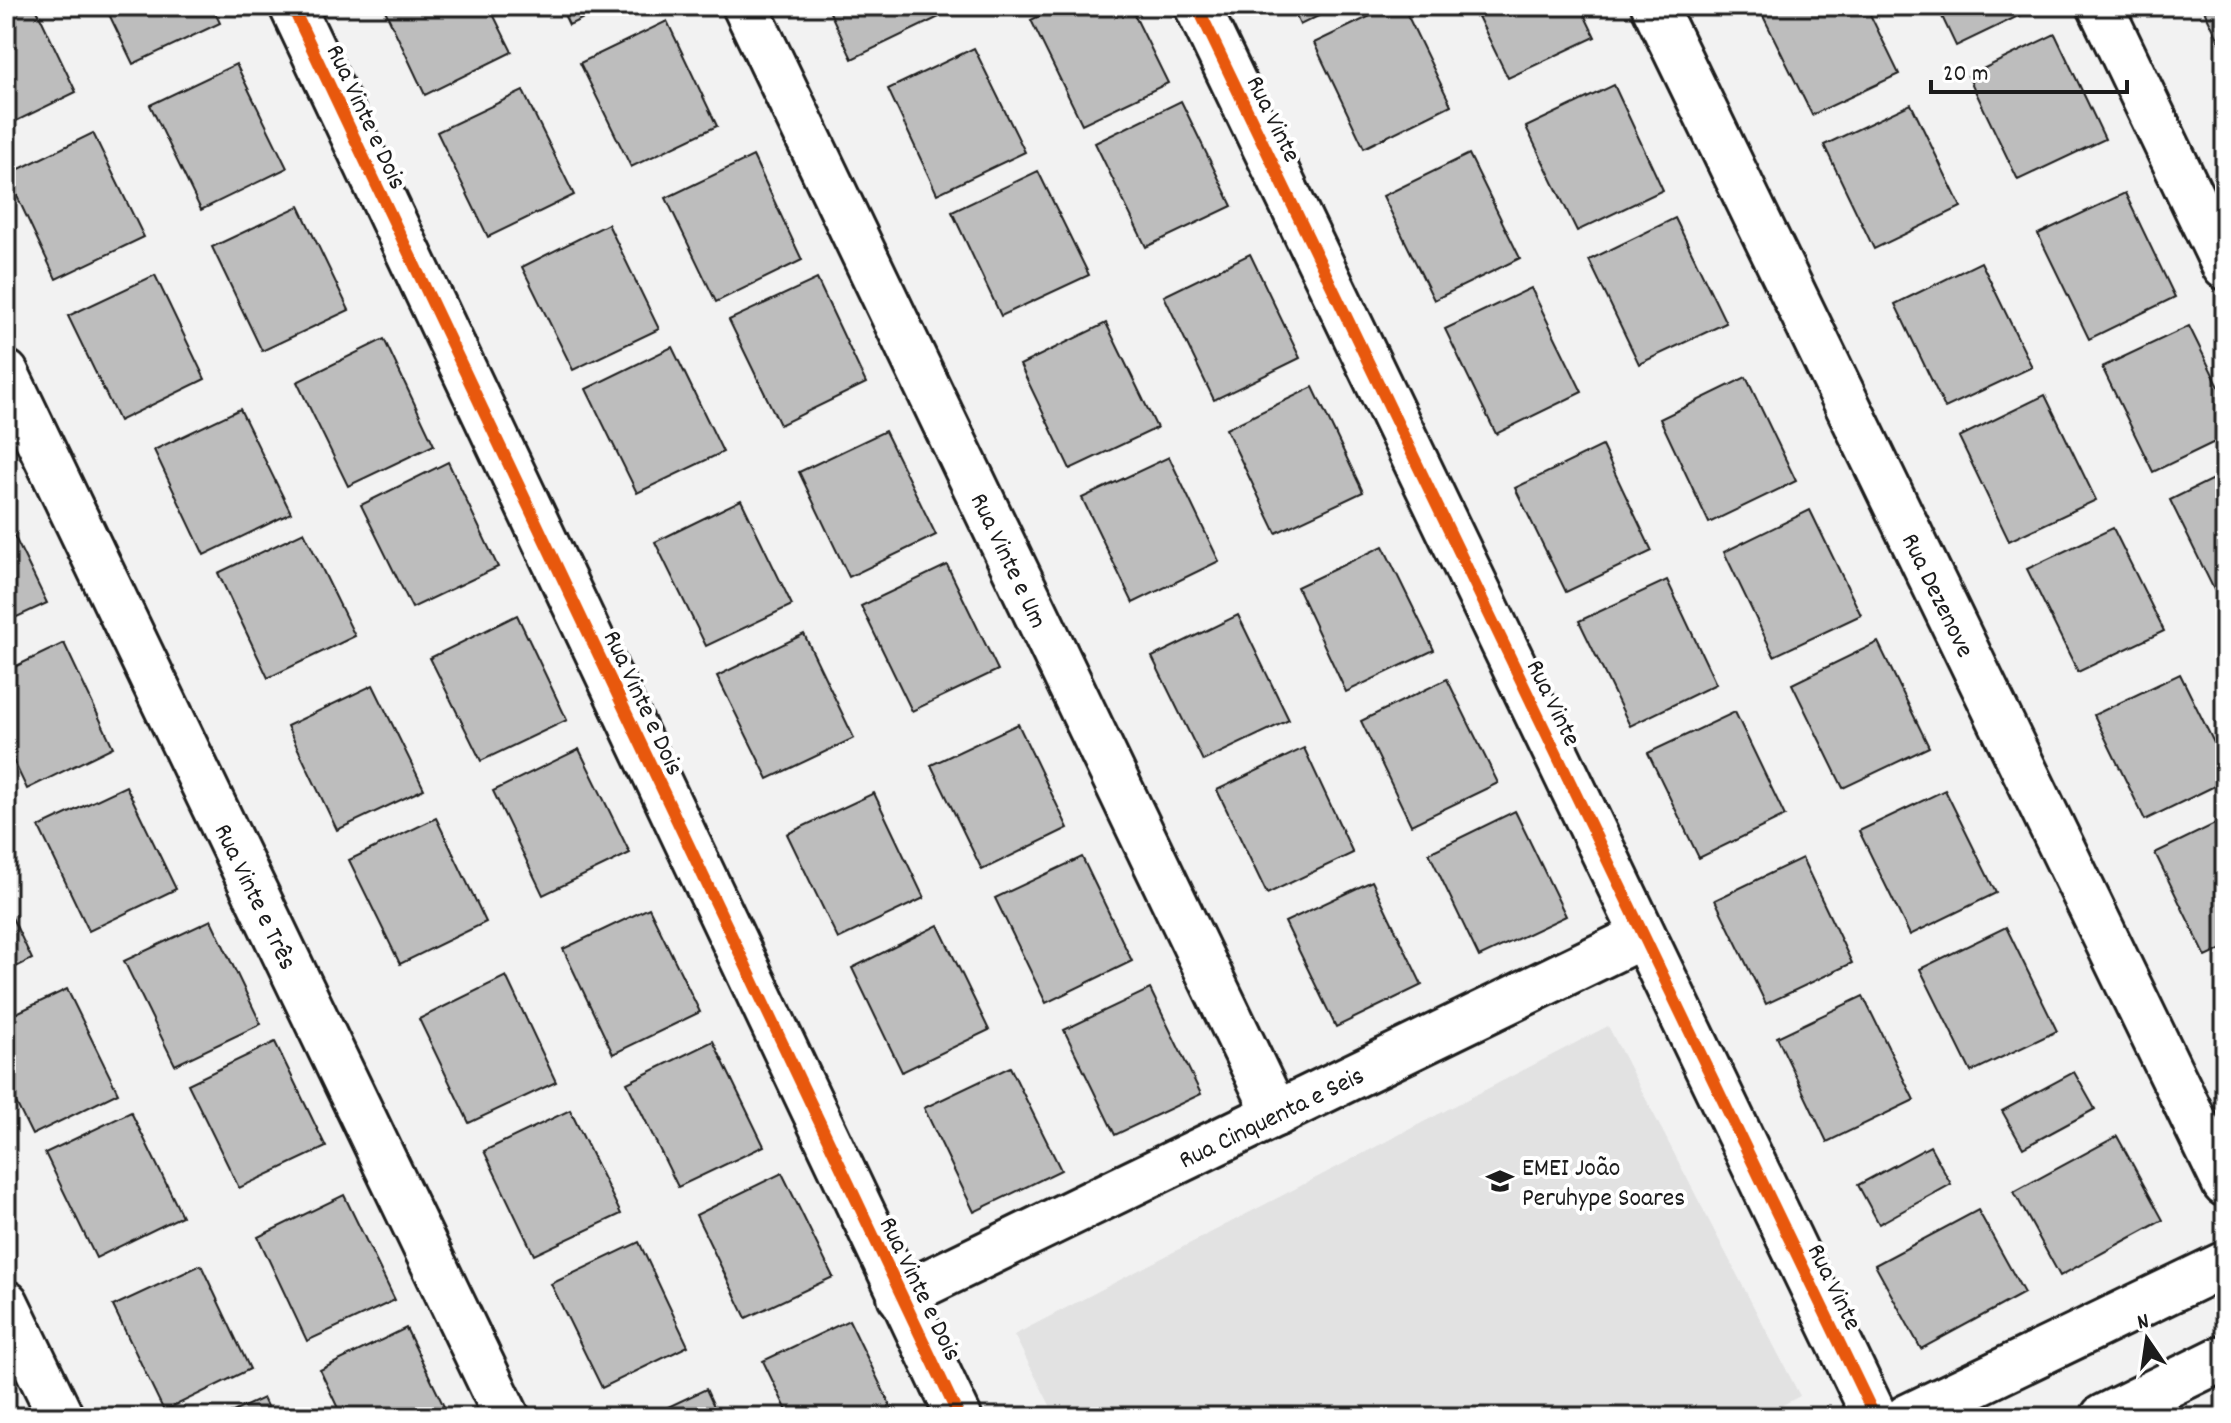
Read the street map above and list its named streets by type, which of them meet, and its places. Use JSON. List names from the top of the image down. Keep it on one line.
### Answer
{"streets":{"street":["Rua Vinte e Dois","Rua Vinte","Rua Vinte e Um","Rua Dezenove","Rua Vinte e Três","Rua Cinquenta e Seis"]},"crossings":[["Rua Vinte e Dois","Rua Cinquenta e Seis"],["Rua Vinte","Rua Cinquenta e Seis"],["Rua Vinte e Um","Rua Cinquenta e Seis"]],"places":{"school or university":["EMEI João Peruhype Soares"]},"scale_bar":"20 m","north":"top"}
